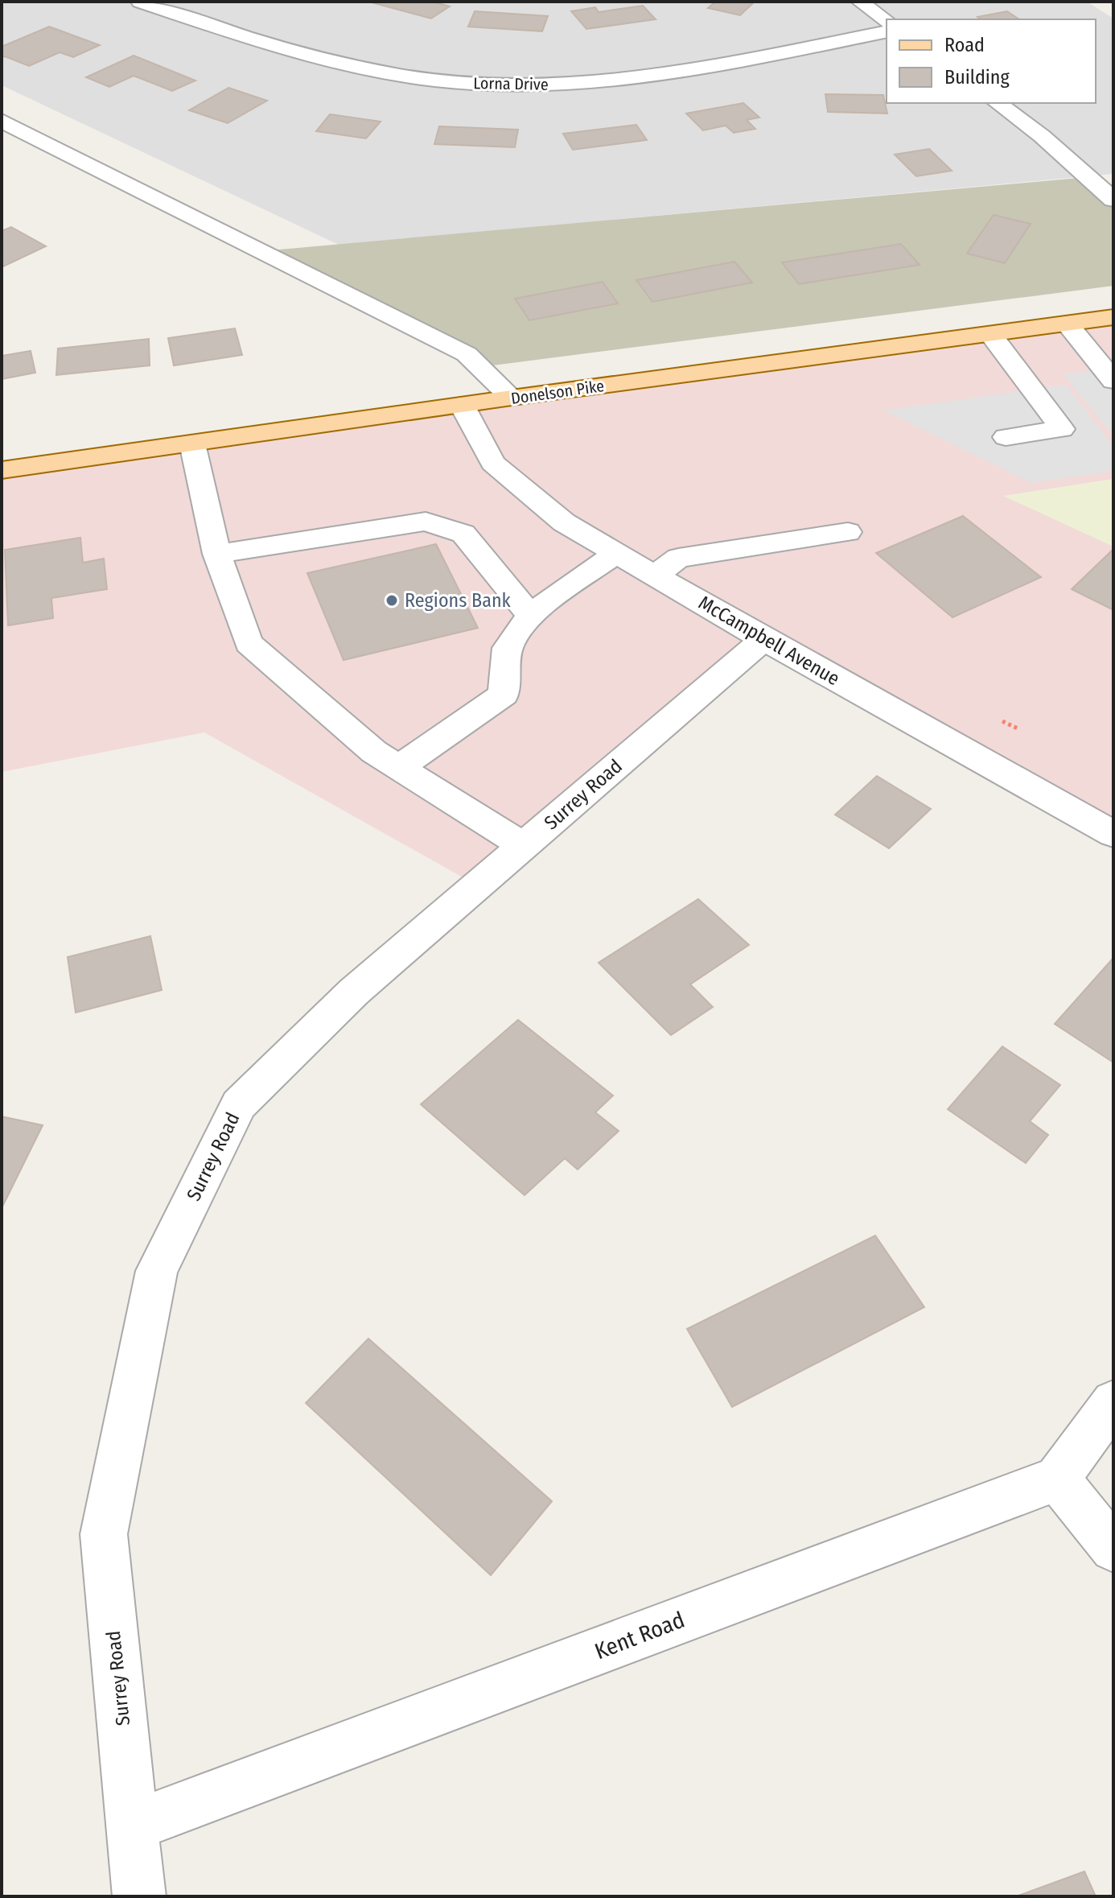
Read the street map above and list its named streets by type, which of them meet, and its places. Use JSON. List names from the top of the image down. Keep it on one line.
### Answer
{"streets":{"main road":["Donelson Pike"],"street":["Lorna Drive","McCampbell Avenue","Surrey Road","Kent Road"]},"crossings":[["Donelson Pike","McCampbell Avenue"],["McCampbell Avenue","Surrey Road"],["Surrey Road","Kent Road"]],"places":["Regions Bank"],"legend":["Road","Building"]}
